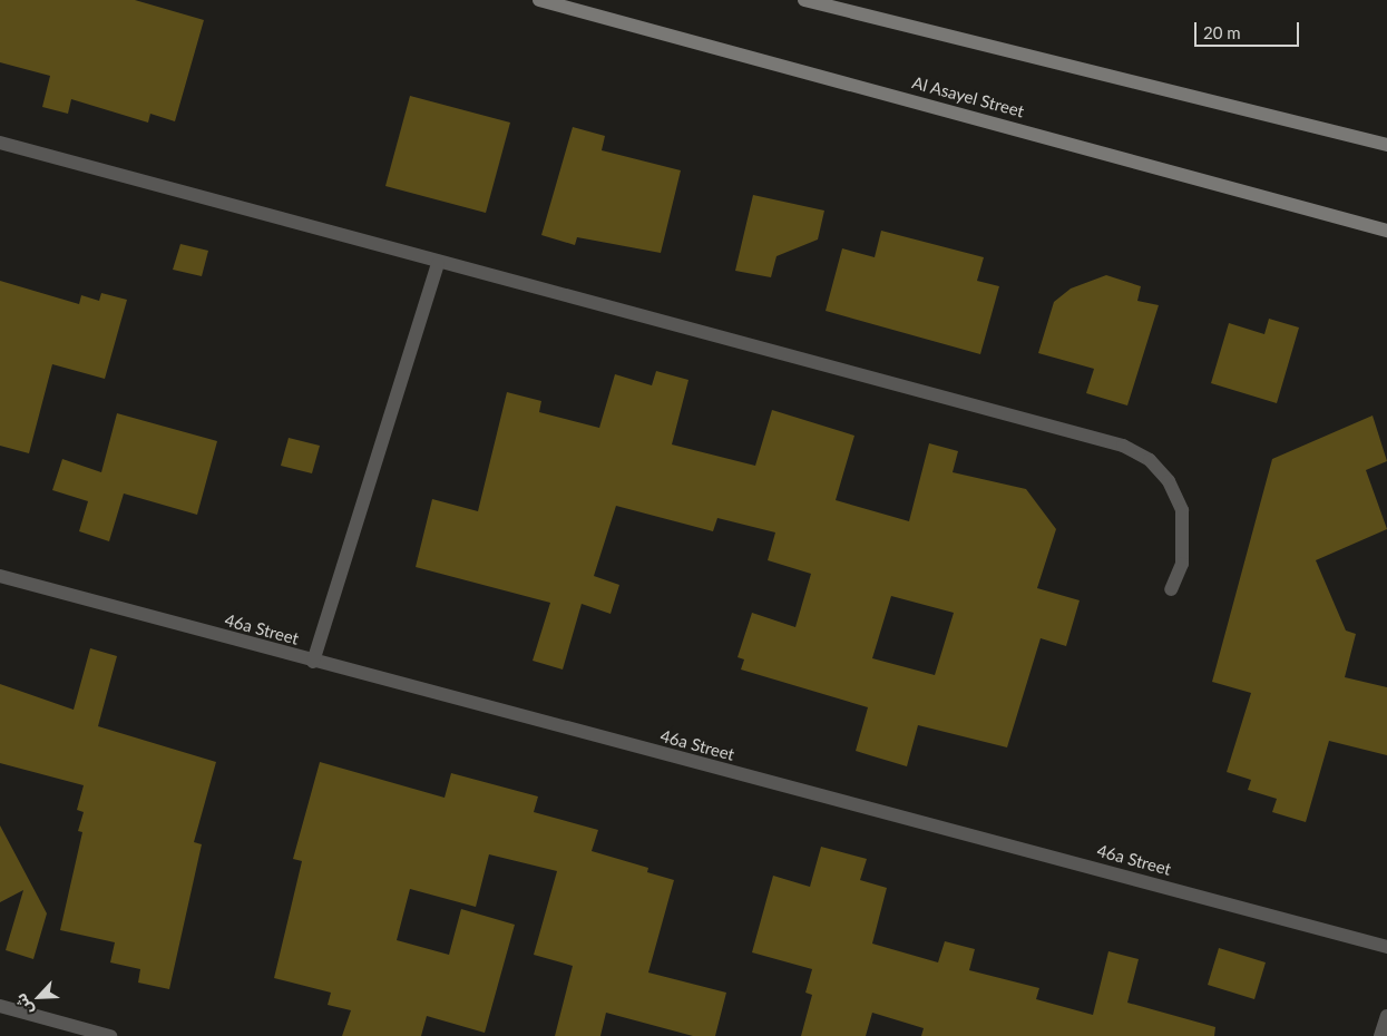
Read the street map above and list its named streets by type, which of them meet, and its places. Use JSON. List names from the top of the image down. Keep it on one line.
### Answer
{"streets":{"main road":["Al Asayel Street"],"street":["46a Street"]},"scale_bar":"20 m","north":"bottom left"}
